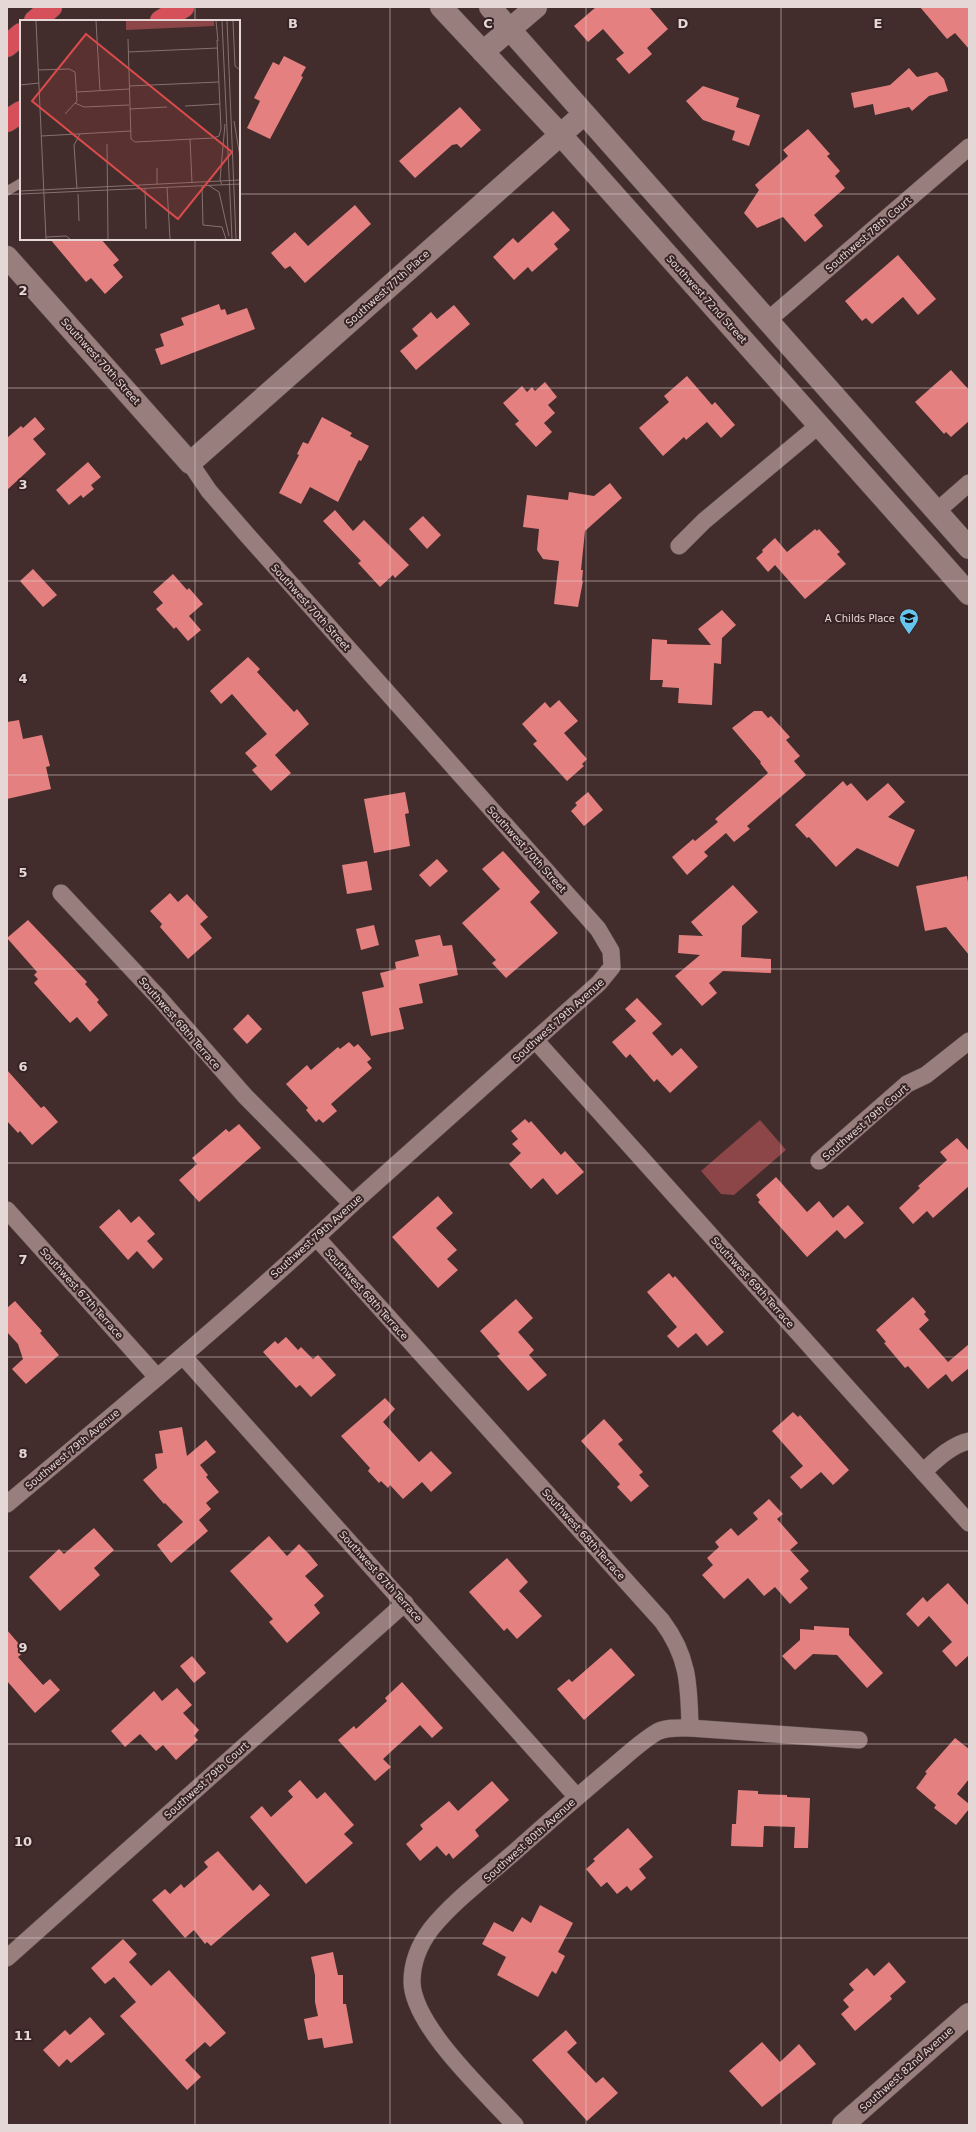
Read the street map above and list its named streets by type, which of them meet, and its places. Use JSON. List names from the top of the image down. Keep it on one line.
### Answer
{"streets":{"main road":["Southwest 77th Place","Southwest 72nd Street","Southwest 70th Street","Southwest 82nd Avenue"],"street":["Southwest 78th Court","Southwest 79th Avenue","Southwest 68th Terrace","Southwest 79th Court","Southwest 69th Terrace","Southwest 67th Terrace","Southwest 80th Avenue"]},"crossings":[["Southwest 77th Place","Southwest 72nd Street"],["Southwest 77th Place","Southwest 70th Street"],["Southwest 70th Street","Southwest 79th Avenue"],["Southwest 79th Avenue","Southwest 68th Terrace"],["Southwest 79th Avenue","Southwest 69th Terrace"],["Southwest 79th Avenue","Southwest 67th Terrace"],["Southwest 68th Terrace","Southwest 80th Avenue"],["Southwest 79th Court","Southwest 67th Terrace"],["Southwest 67th Terrace","Southwest 80th Avenue"]],"places":{"school or university":["A Childs Place"]},"grid":{"columns":["B","C","D","E"],"rows":["2","3","4","5","6","7","8","9","10","11"]}}
